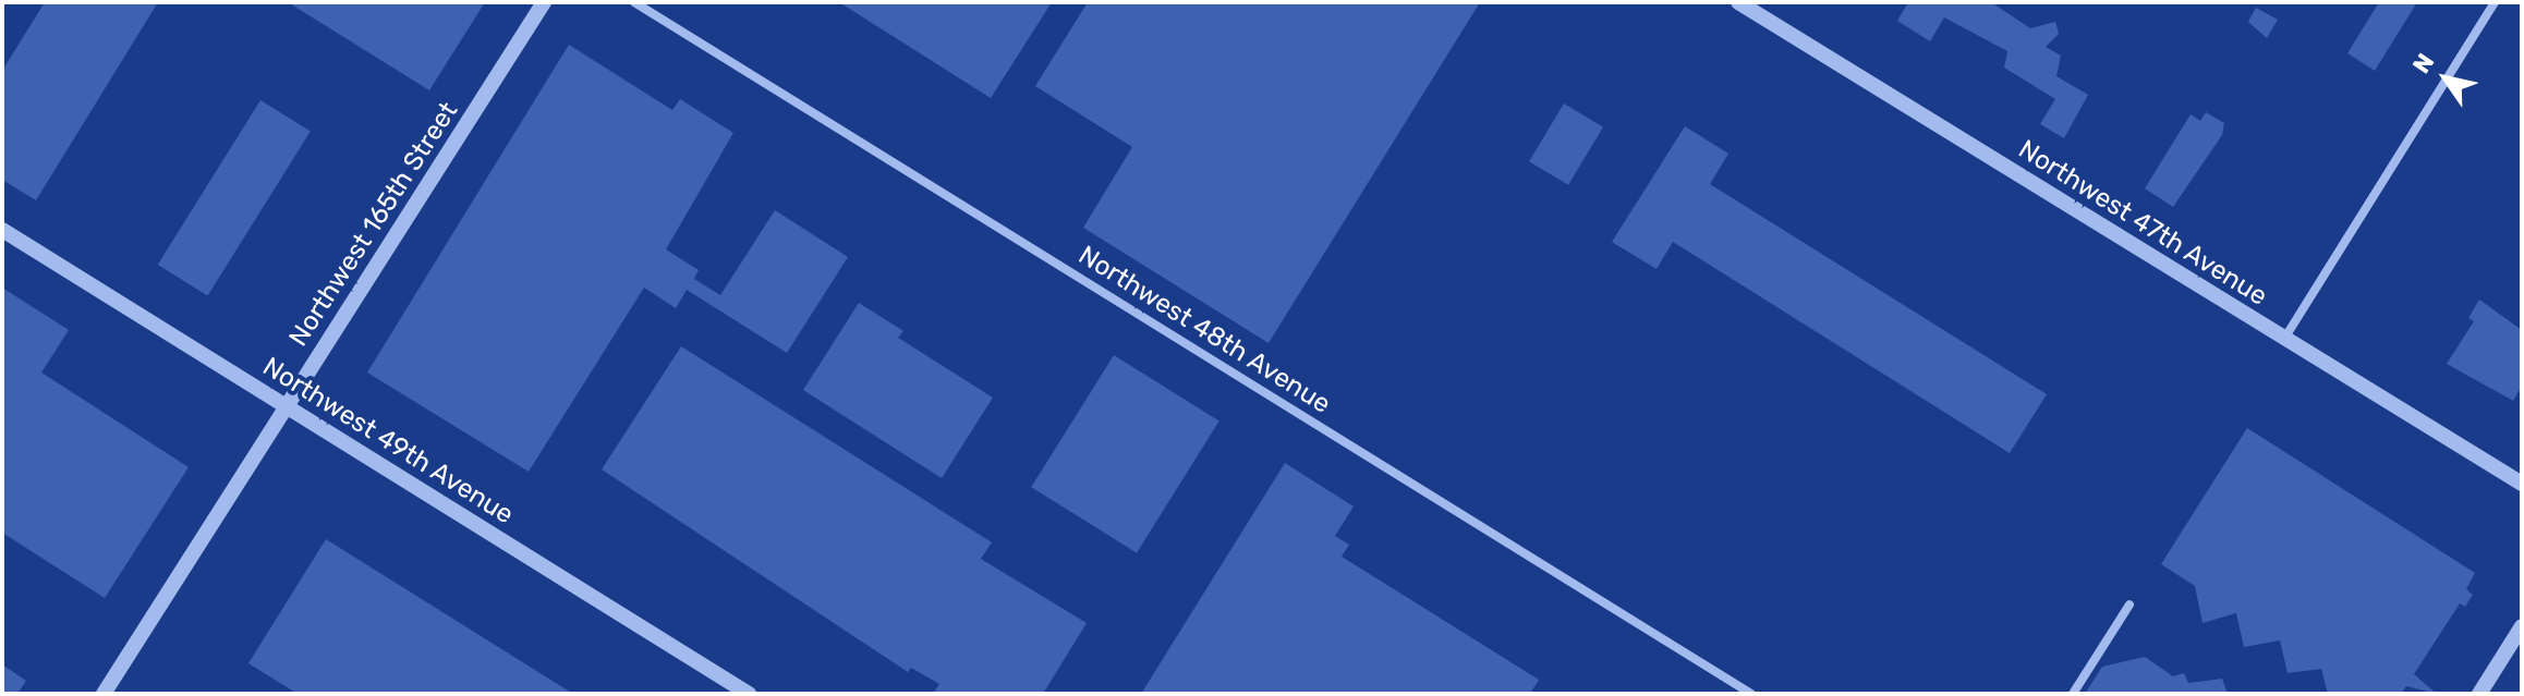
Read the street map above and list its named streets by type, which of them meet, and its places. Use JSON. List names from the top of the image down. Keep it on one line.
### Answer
{"streets":{"street":["Northwest 47th Avenue","Northwest 165th Street","Northwest 48th Avenue","Northwest 49th Avenue"]},"crossings":[["Northwest 165th Street","Northwest 49th Avenue"]],"north":"top left"}
